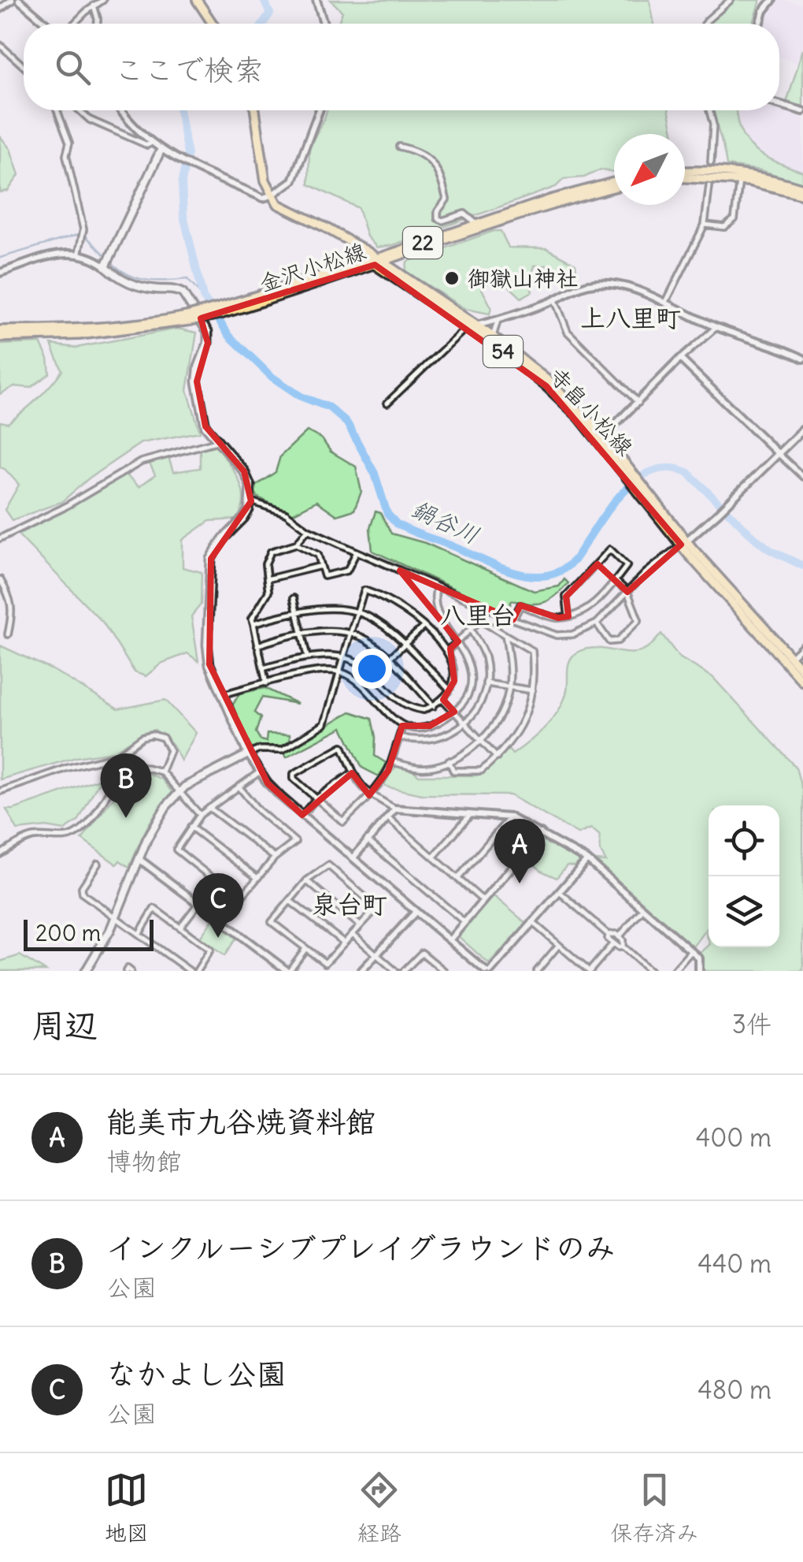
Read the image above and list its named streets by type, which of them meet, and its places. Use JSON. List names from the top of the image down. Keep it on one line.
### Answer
{"streets":{"main road":["22","金沢小松線","54","寺畠小松線"]},"crossings":[["金沢小松線","寺畠小松線"]],"districts":["上八里町","八里台","泉台町"],"water":["鍋谷川"],"places":["御獄山神社"],"scale_bar":"200 m","north":"bottom left","page":{"search":"ここで検索","pins":["B","A","C"],"scale":"200 m","heading":["周辺","3件"],"list":[{"mark":"A","name":"能美市九谷焼資料館","note":"博物館","value":"400 m"},{"mark":"B","name":"インクルーシブプレイグラウンドのみ","note":"公園","value":"440 m"},{"mark":"C","name":"なかよし公園","note":"公園","value":"480 m"}],"nav":["地図","経路","保存済み"]}}
